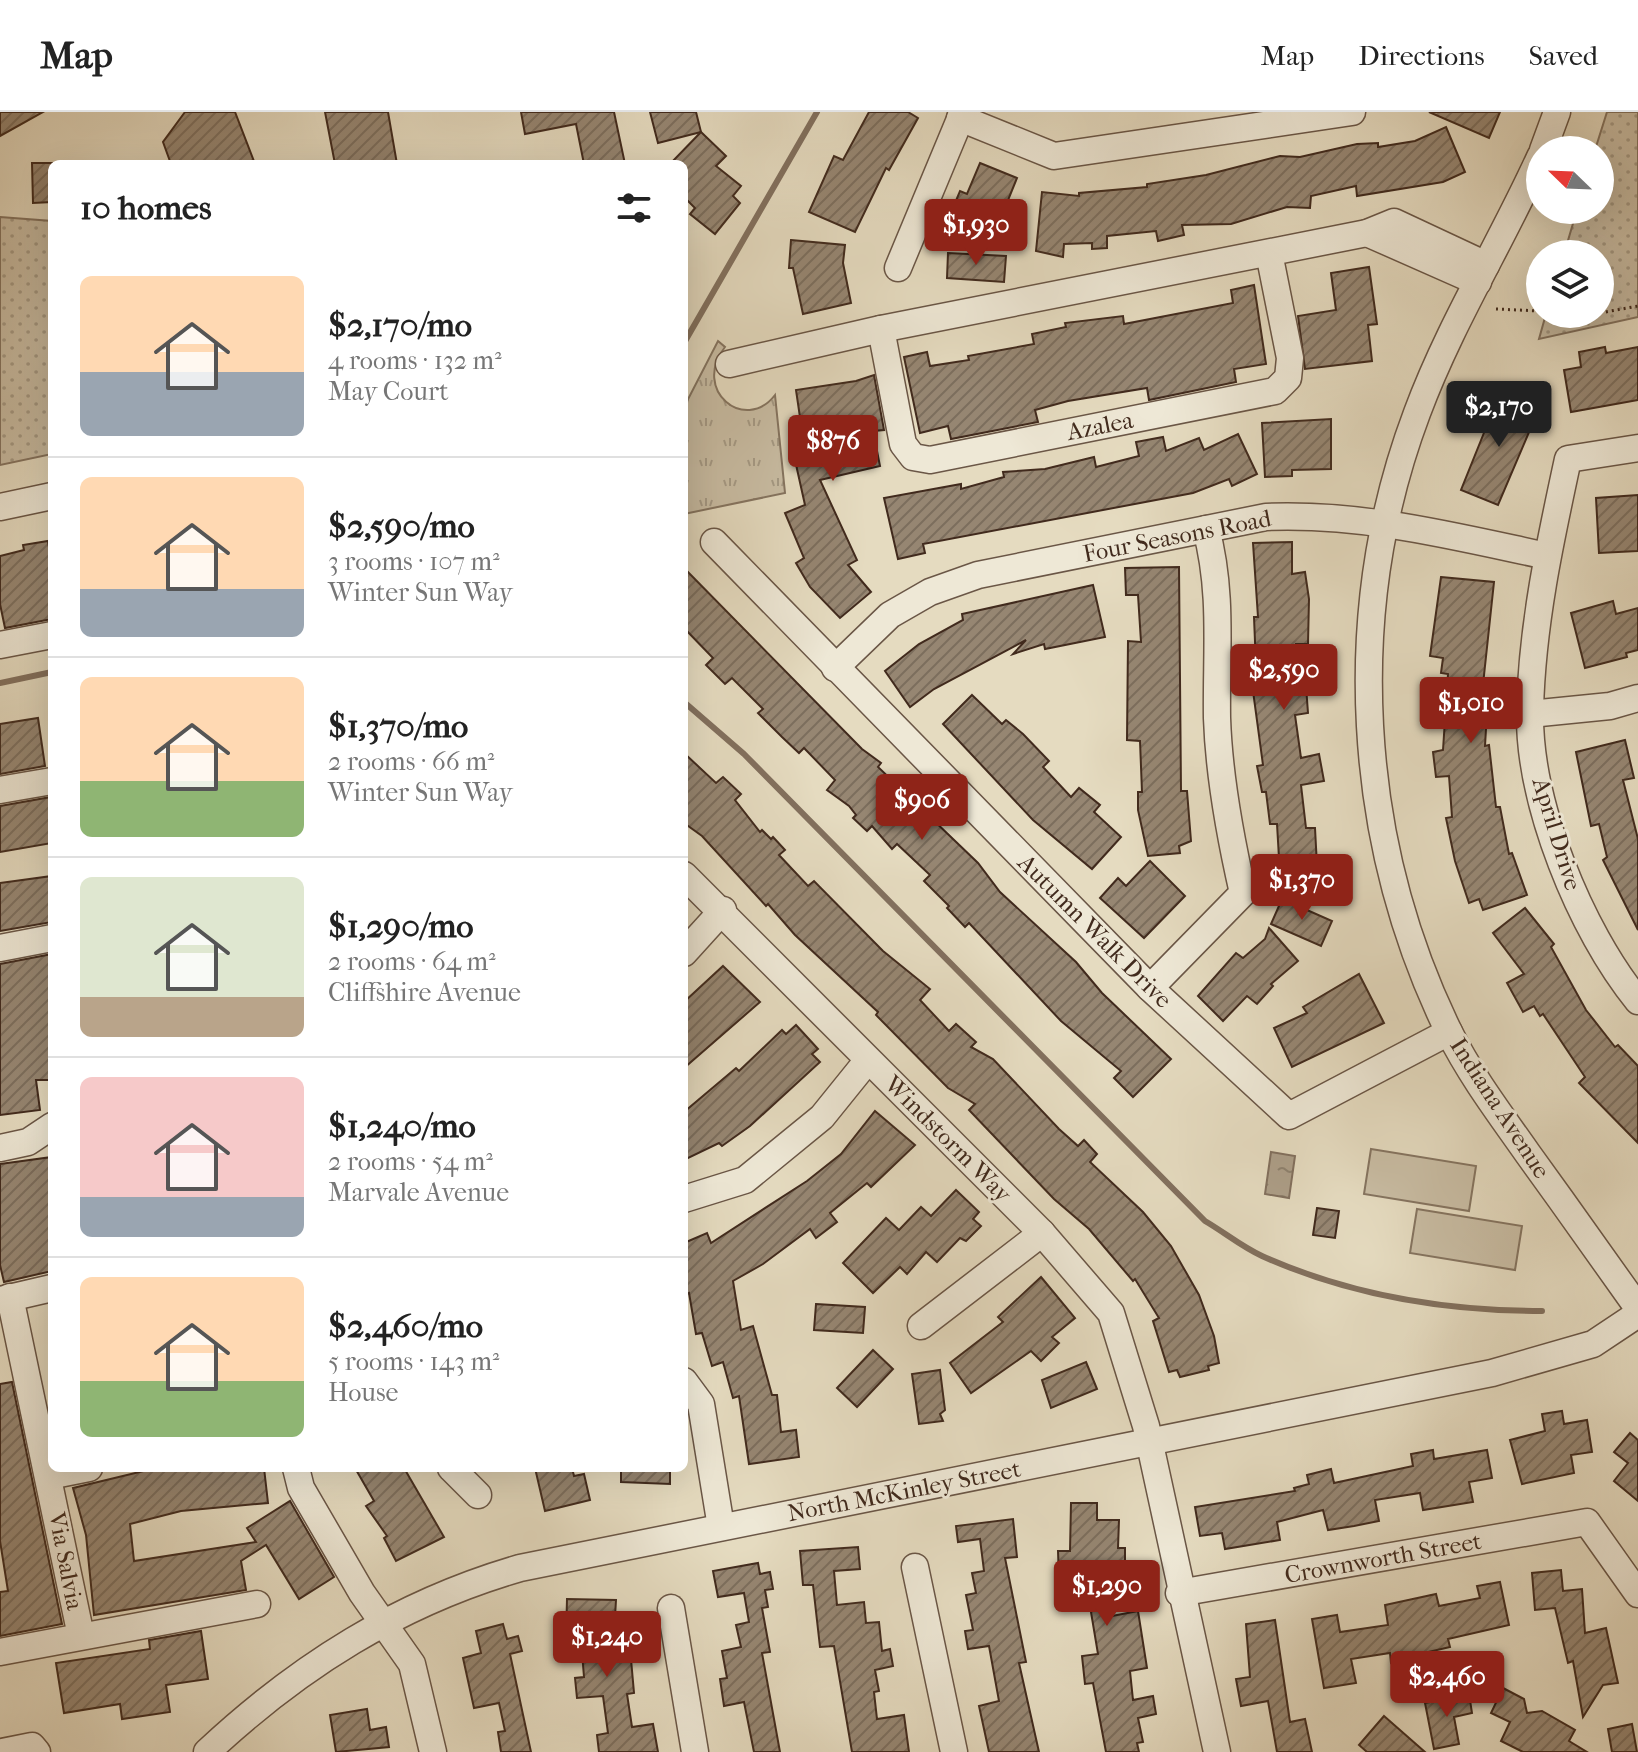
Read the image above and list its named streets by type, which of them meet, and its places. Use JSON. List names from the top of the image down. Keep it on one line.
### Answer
{"streets":{"street":["Azalea","Four Seasons Road","April Drive","Autumn Walk Drive","Indiana Avenue","Windstorm Way","North McKinley Street","Crownworth Street","Via Salvia"]},"crossings":[["Four Seasons Road","April Drive"],["Four Seasons Road","Autumn Walk Drive"],["Four Seasons Road","Indiana Avenue"],["Autumn Walk Drive","Indiana Avenue"],["Windstorm Way","North McKinley Street"],["Windstorm Way","Crownworth Street"]],"north":"top left","page":{"header":"Map","nav":["Map","Directions","Saved"],"heading":"10 homes","price":["$1,930","$2,170","$876","$2,590","$1,010","$906","$1,370","$1,290","$1,240","$2,460"],"list":[{"name":"$2,170/mo","note":"4 rooms · 132 m² · May Court"},{"name":"$2,590/mo","note":"3 rooms · 107 m² · Winter Sun Way"},{"name":"$1,370/mo","note":"2 rooms · 66 m² · Winter Sun Way"},{"name":"$1,290/mo","note":"2 rooms · 64 m² · Cliffshire Avenue"},{"name":"$1,240/mo","note":"2 rooms · 54 m² · Marvale Avenue"},{"name":"$2,460/mo","note":"5 rooms · 143 m² · House"}]}}
